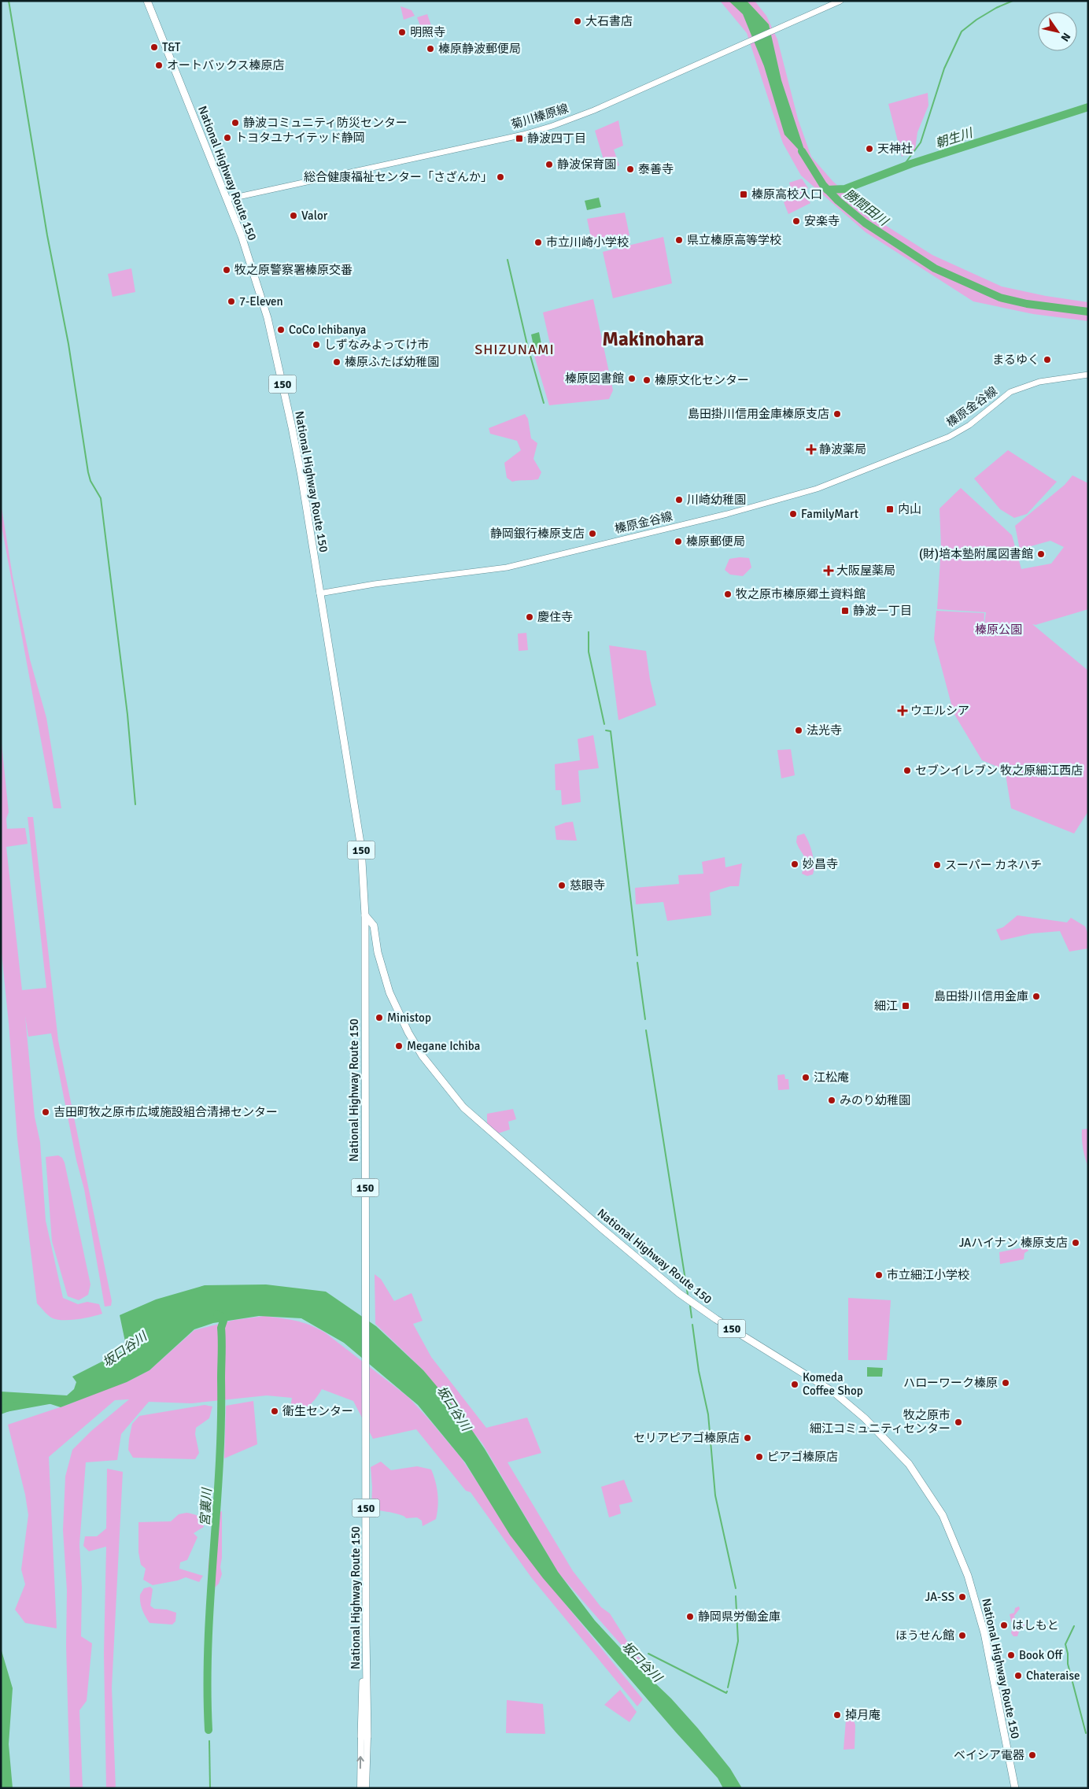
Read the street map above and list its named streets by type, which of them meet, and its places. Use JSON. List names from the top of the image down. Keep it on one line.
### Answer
{"streets":{"highway":["National Highway Route 150","150"],"main road":["菊川榛原線","榛原金谷線"]},"crossings":[["菊川榛原線","National Highway Route 150"],["National Highway Route 150","榛原金谷線"]],"districts":["Makinohara","SHIZUNAMI"],"water":["朝生川","勝間田川","坂口谷川","宮裏川"],"parks":["榛原公園"],"places":{"other":["大石書店","明照寺","T&T","榛原静波郵便局","オートバックス榛原店","静波コミュニティ防災センター","トヨタユナイテッド静岡","天神社","静波保育園","泰善寺","総合健康福祉センター「さざんか」","Valor","安楽寺","県立榛原高等学校","市立川崎小学校","牧之原警察署榛原交番","7-Eleven","CoCo Ichibanya","しずなみよってけ市","まるゆく","榛原ふたば幼稚園","榛原図書館","榛原文化センター","島田掛川信用金庫榛原支店","川崎幼稚園","FamilyMart","静岡銀行榛原支店","榛原郵便局","(財)培本塾附属図書館","牧之原市榛原郷土資料館","慶住寺","法光寺","セブンイレブン 牧之原細江西店","妙昌寺","スーパー カネハチ","慈眼寺","島田掛川信用金庫","Ministop","Megane Ichiba","江松庵","みのり幼稚園","吉田町牧之原市広域施設組合清掃センター","JAハイナン 榛原支店","市立細江小学校","ハローワーク榛原","Komeda Coffee Shop","衛生センター","牧之原市 細江コミュニティセンター","セリアピアゴ榛原店","ピアゴ榛原店","JA-SS","静岡県労働金庫","はしもと","ほうせん館","Book Off","Chateraise","掉月庵","ベイシア電器"],"transit":["静波四丁目","榛原高校入口","内山","静波一丁目","細江"],"health":["静波薬局","大阪屋薬局","ウエルシア"]},"north":"bottom right"}
